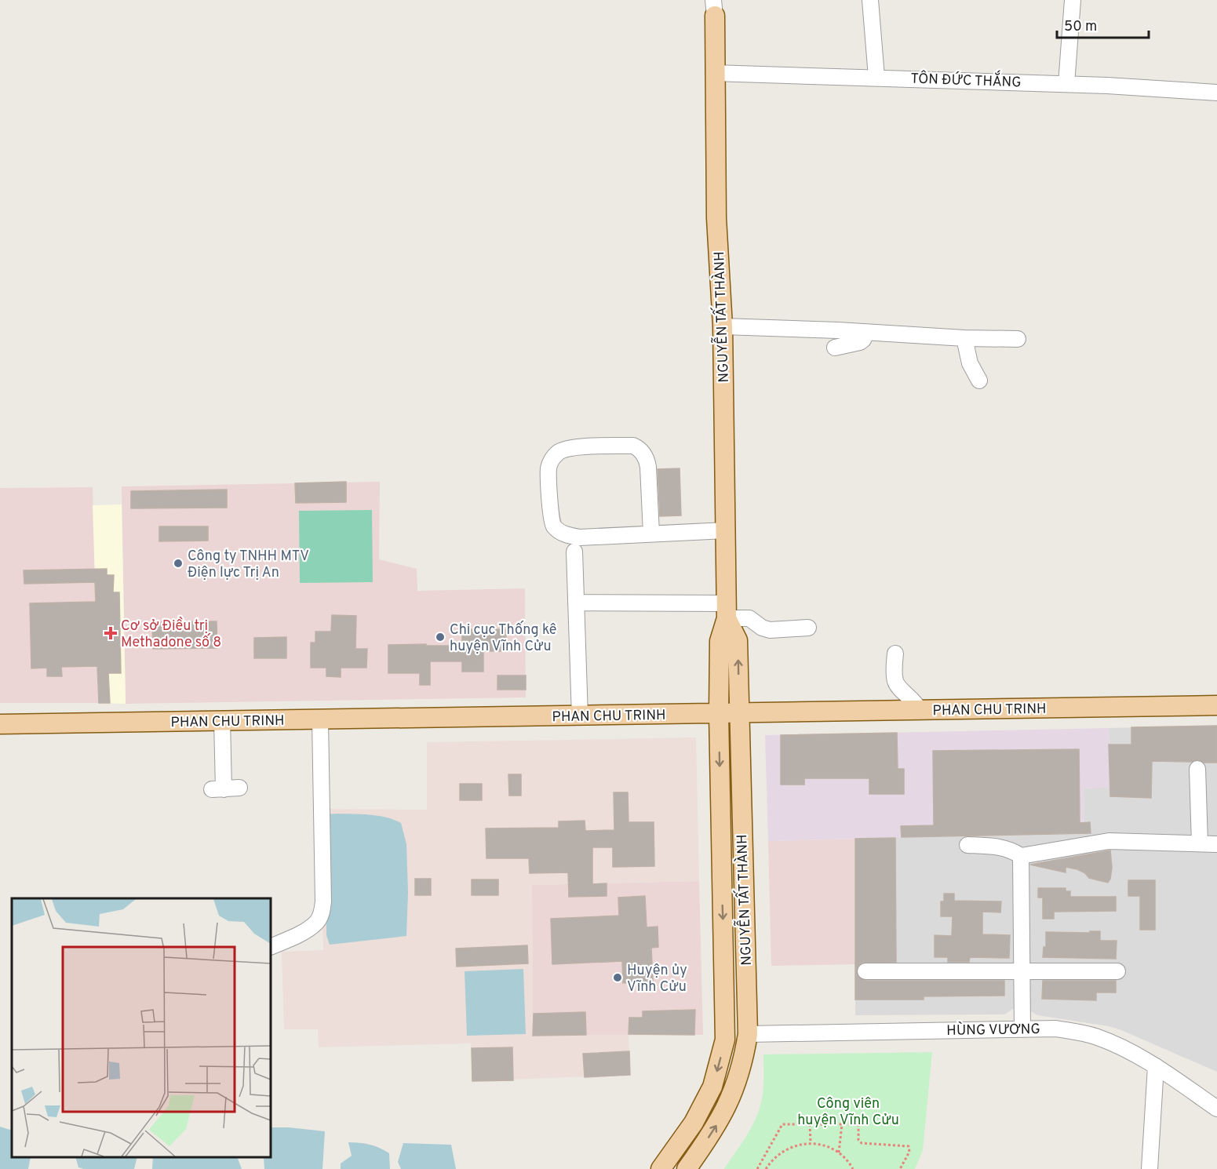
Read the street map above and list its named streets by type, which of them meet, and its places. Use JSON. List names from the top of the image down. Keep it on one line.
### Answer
{"streets":{"main road":["NGUYỄN TẤT THÀNH","PHAN CHU TRINH"],"street":["TÔN ĐỨC THẮNG","HÙNG VƯƠNG"]},"crossings":[["TÔN ĐỨC THẮNG","NGUYỄN TẤT THÀNH"],["NGUYỄN TẤT THÀNH","PHAN CHU TRINH"],["NGUYỄN TẤT THÀNH","HÙNG VƯƠNG"]],"parks":["Công viên huyện Vĩnh Cửu"],"places":{"other":["Công ty TNHH MTV Điện lực Trị An","Chi cục Thống kê huyện Vĩnh Cửu","Huyện ủy Vĩnh Cửu"],"health":["Cơ sở Điều trị Methadone số 8"]},"scale_bar":"50 m"}
